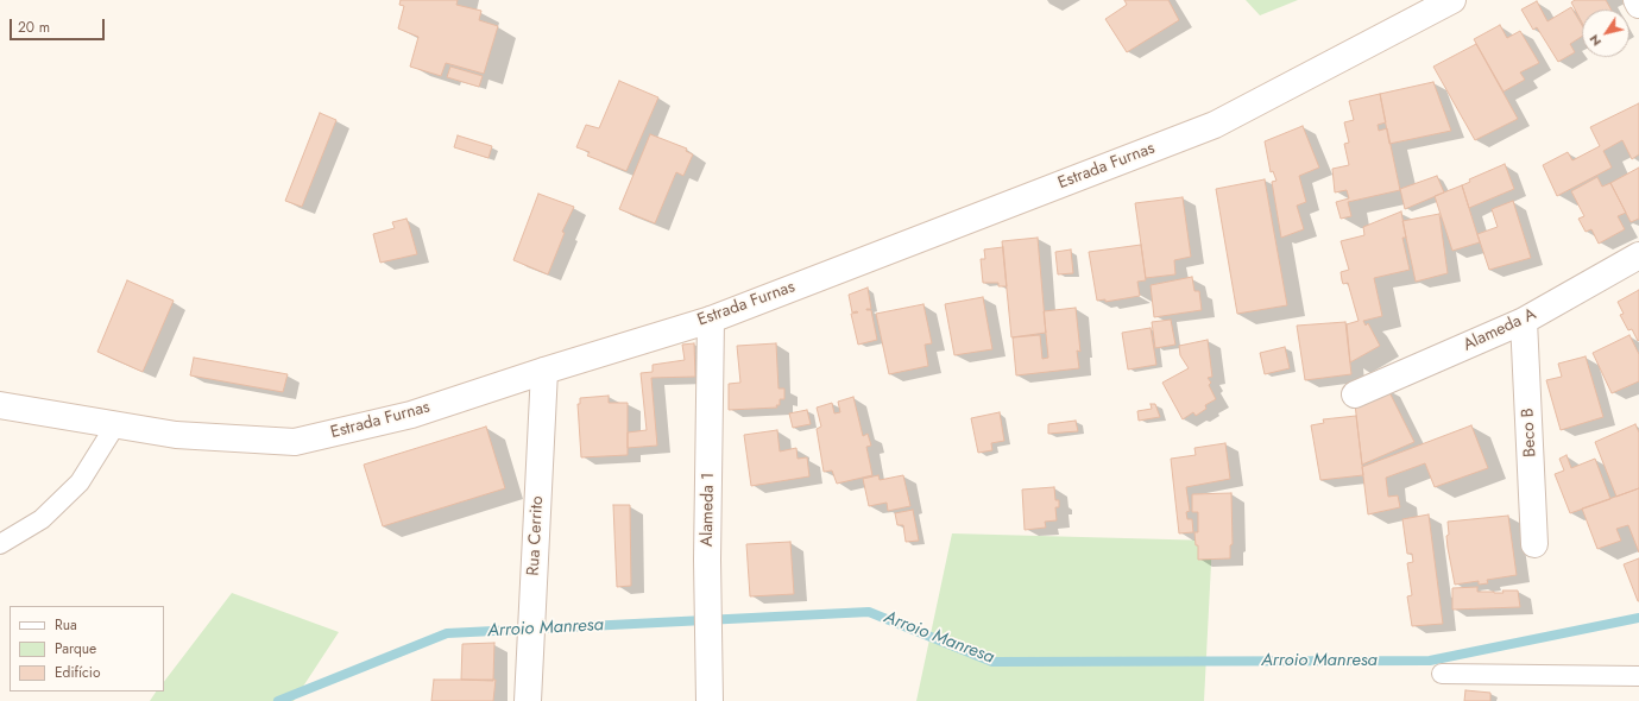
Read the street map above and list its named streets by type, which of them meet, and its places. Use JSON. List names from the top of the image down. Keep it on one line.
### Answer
{"streets":{"street":["Estrada Furnas","Alameda A","Beco B","Alameda 1","Rua Cerrito"]},"crossings":[["Estrada Furnas","Alameda 1"],["Estrada Furnas","Rua Cerrito"],["Alameda A","Beco B"]],"water":["Arroio Manresa"],"legend":["Rua","Parque","Edifício"],"scale_bar":"20 m","north":"bottom left"}
